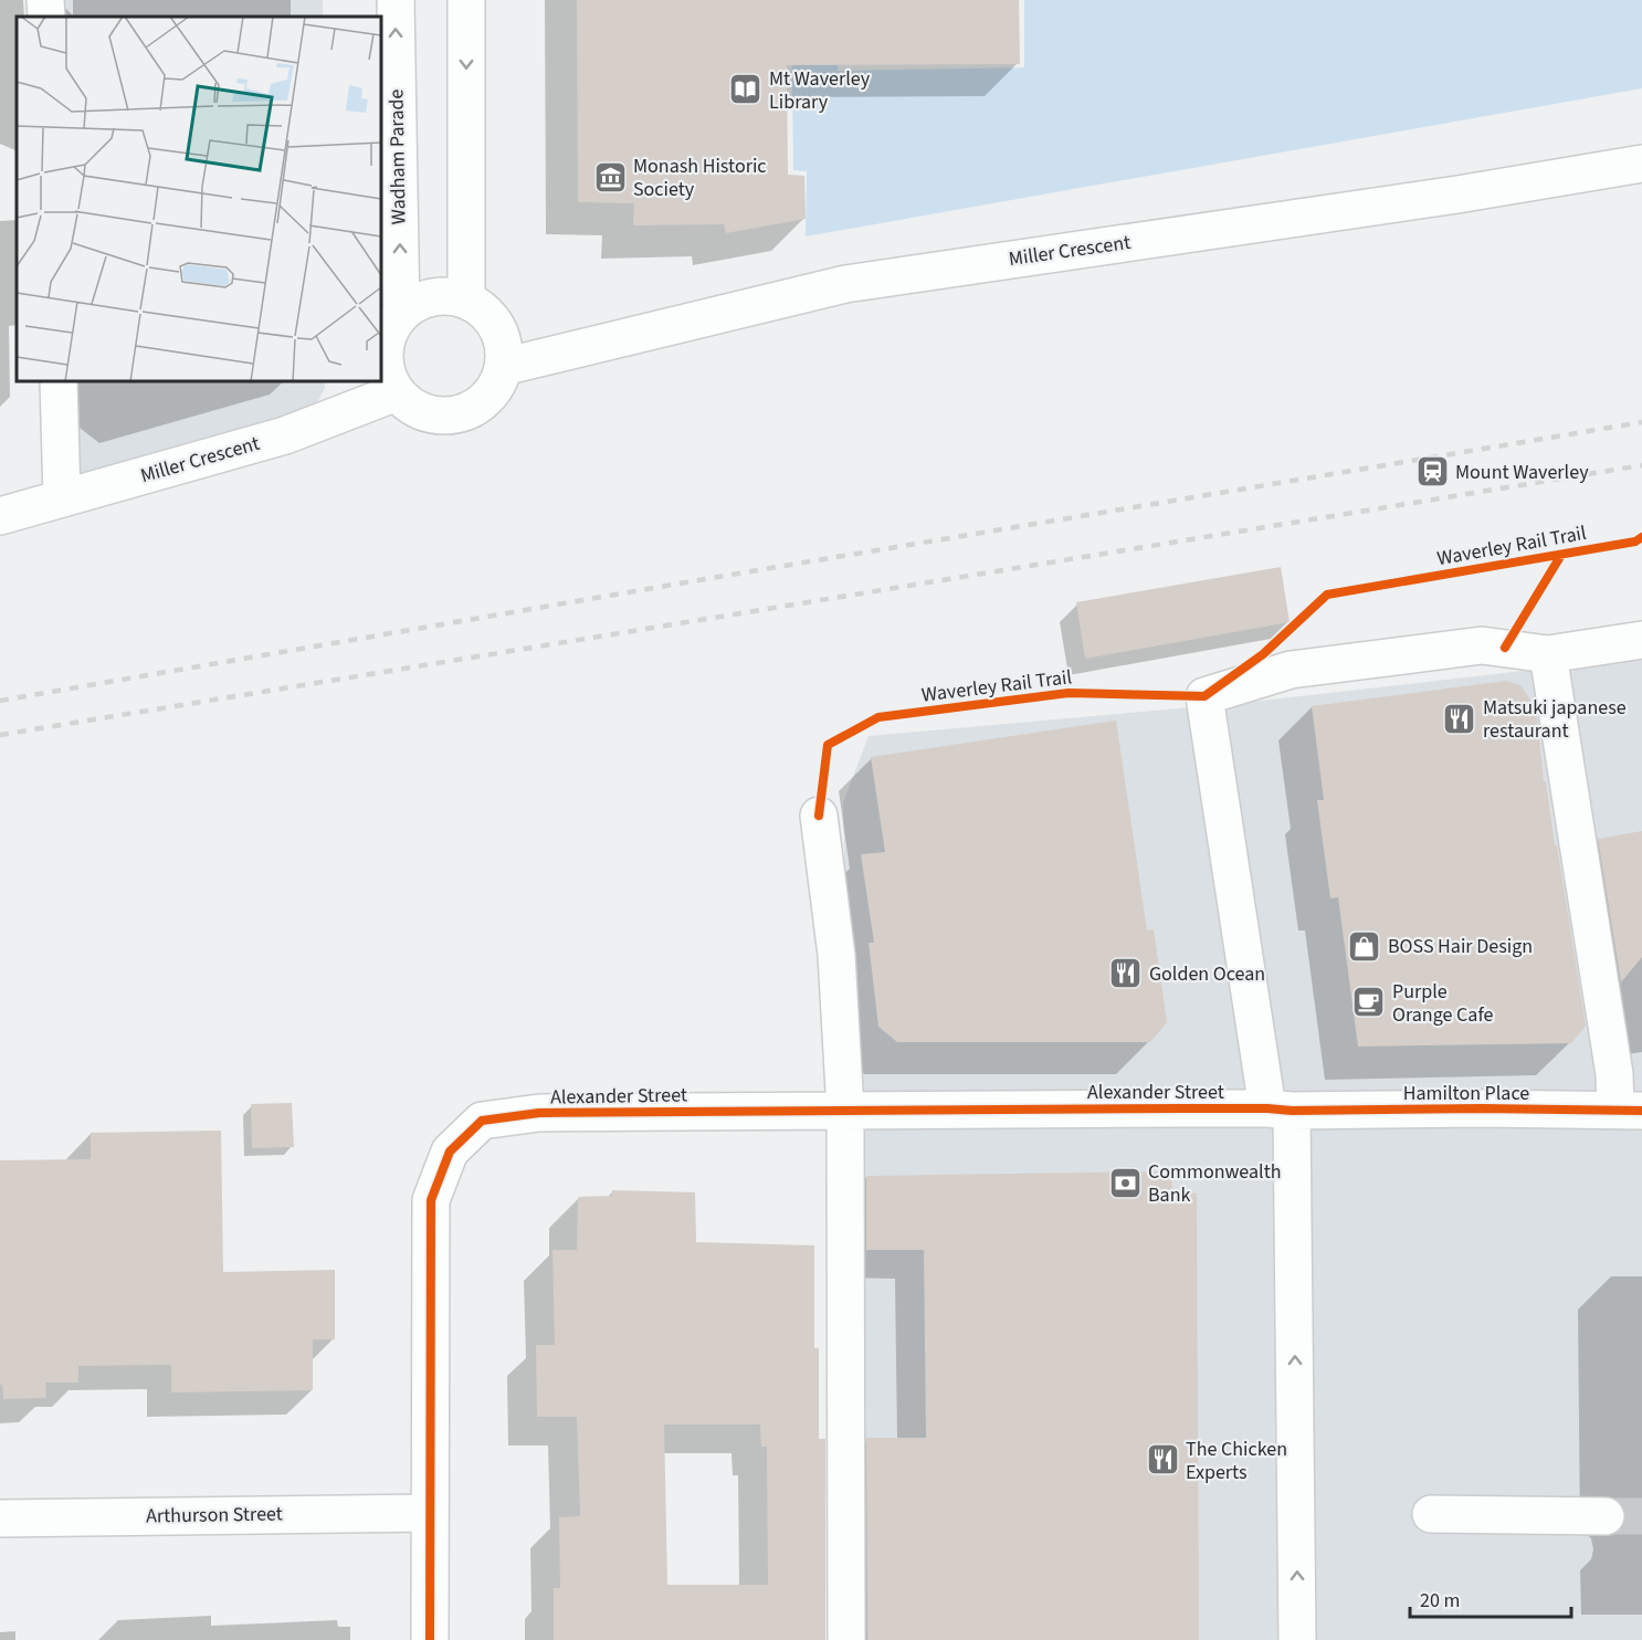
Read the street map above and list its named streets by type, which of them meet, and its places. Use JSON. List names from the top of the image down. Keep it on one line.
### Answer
{"streets":{"street":["Wadham Parade","Miller Crescent","Alexander Street","Hamilton Place","Arthurson Street"],"cycle path":["Waverley Rail Trail"]},"crossings":[["Wadham Parade","Miller Crescent"],["Alexander Street","Hamilton Place"],["Alexander Street","Arthurson Street"]],"places":{"library":["Mt Waverley Library"],"museum":["Monash Historic Society"],"station":["Mount Waverley"],"restaurant":["Matsuki japanese restaurant","Golden Ocean","The Chicken Experts"],"shop":["BOSS Hair Design"],"cafe":["Purple Orange Cafe"],"bank":["Commonwealth Bank"]},"scale_bar":"20 m"}
